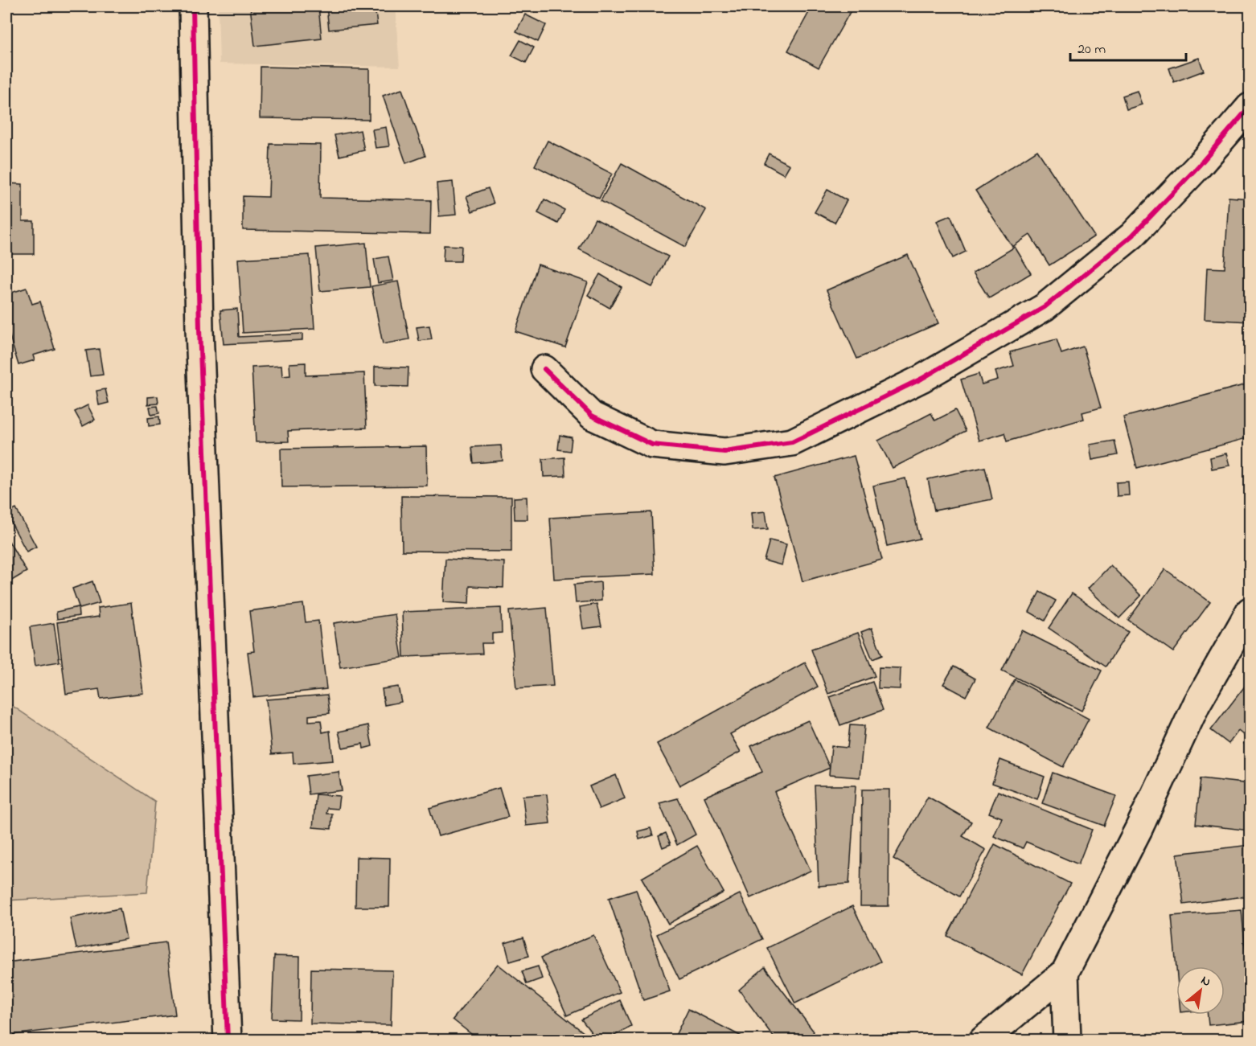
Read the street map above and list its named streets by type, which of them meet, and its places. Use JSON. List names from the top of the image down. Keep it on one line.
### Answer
{"scale_bar":"20 m","north":"top right"}
